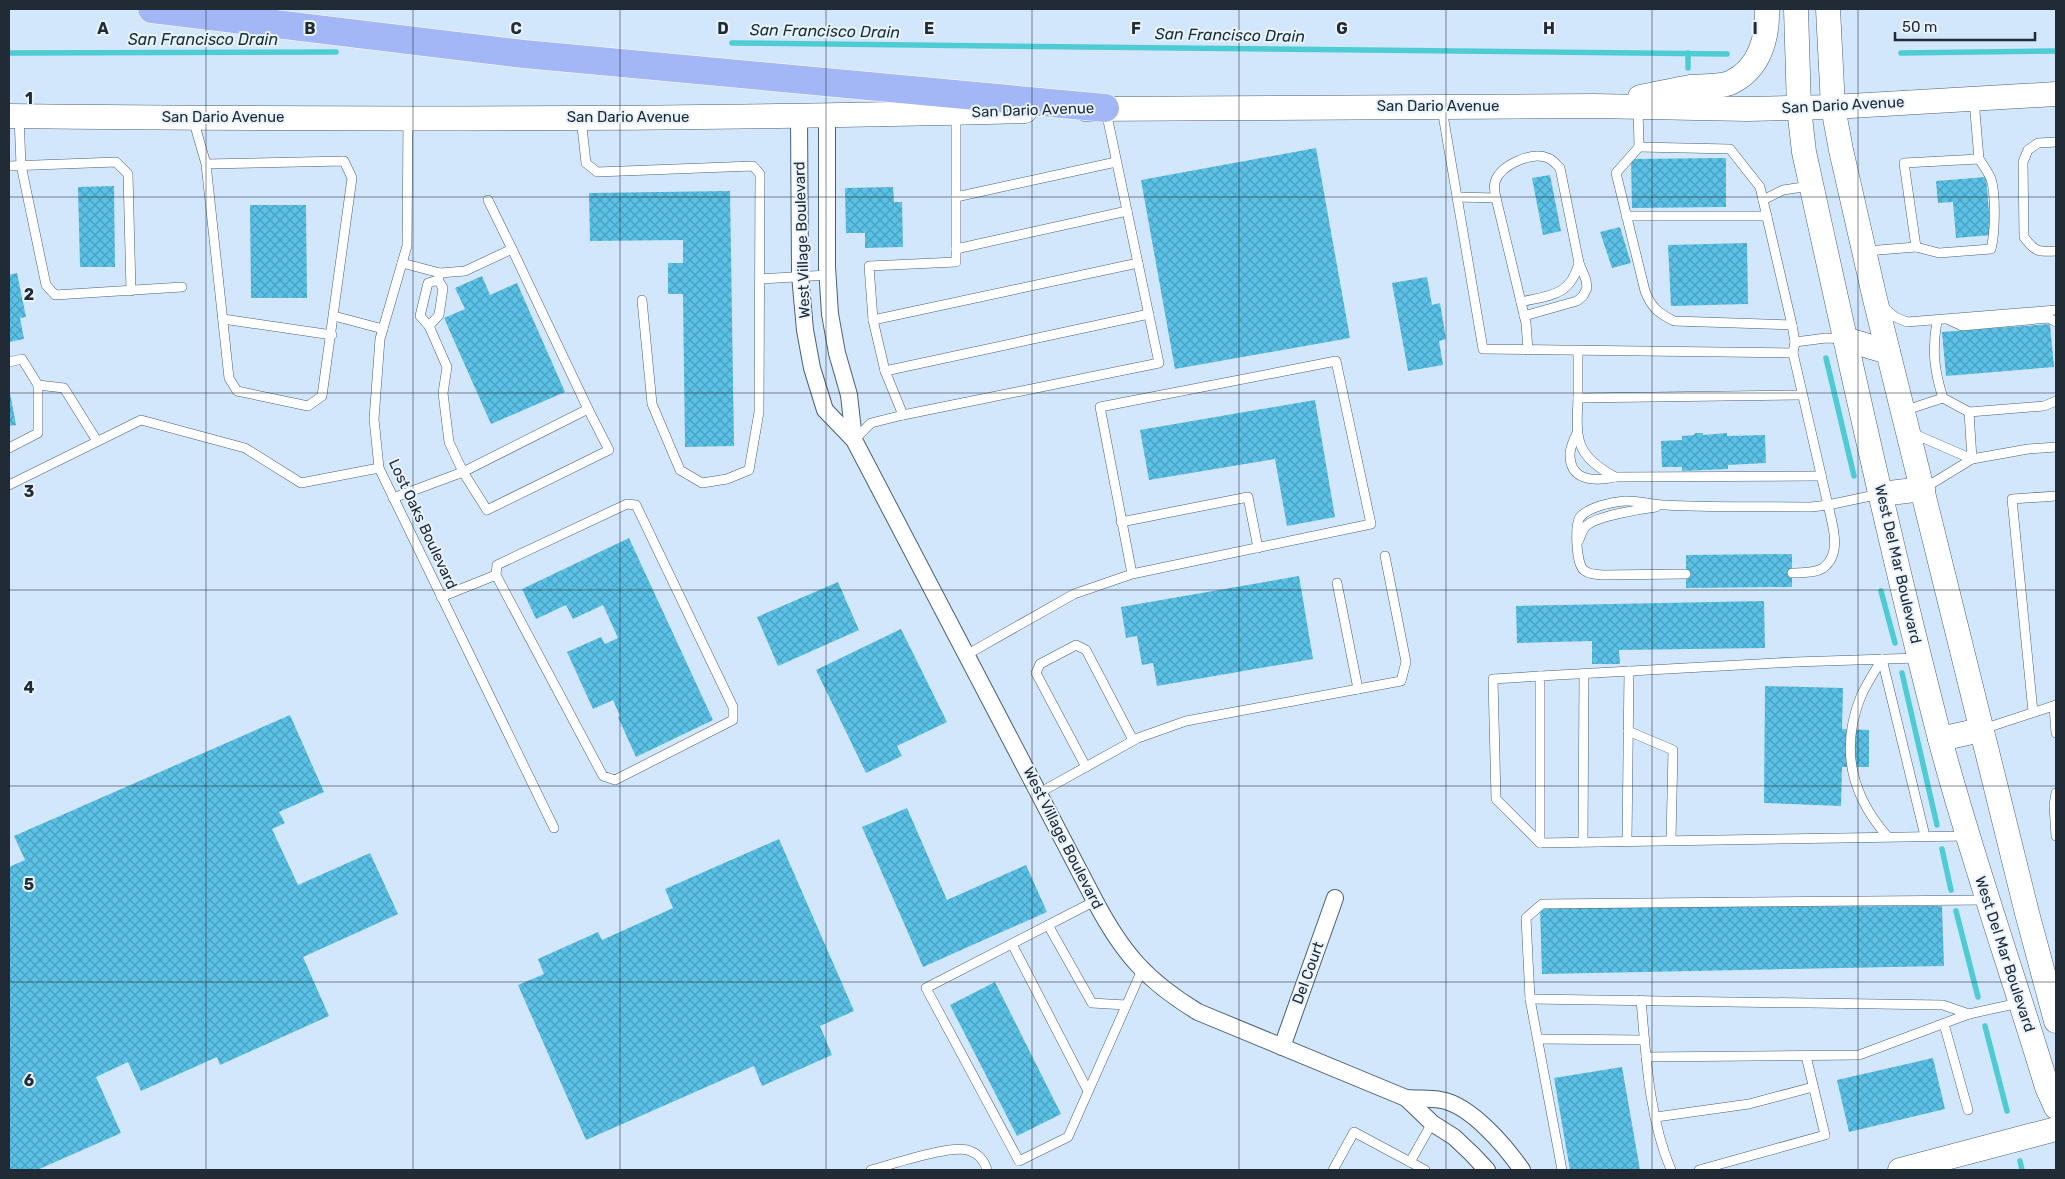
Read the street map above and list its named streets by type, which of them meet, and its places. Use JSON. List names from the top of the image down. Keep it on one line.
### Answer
{"streets":{"main road":["San Dario Avenue","West Del Mar Boulevard"],"street":["West Village Boulevard","Del Court"],"lane":["Lost Oaks Boulevard"]},"crossings":[["San Dario Avenue","West Village Boulevard"],["San Dario Avenue","Lost Oaks Boulevard"],["San Dario Avenue","West Del Mar Boulevard"],["West Village Boulevard","Del Court"]],"water":["San Francisco Drain"],"scale_bar":"50 m","grid":{"columns":["A","B","C","D","E","F","G","H","I"],"rows":["1","2","3","4","5","6"]}}
